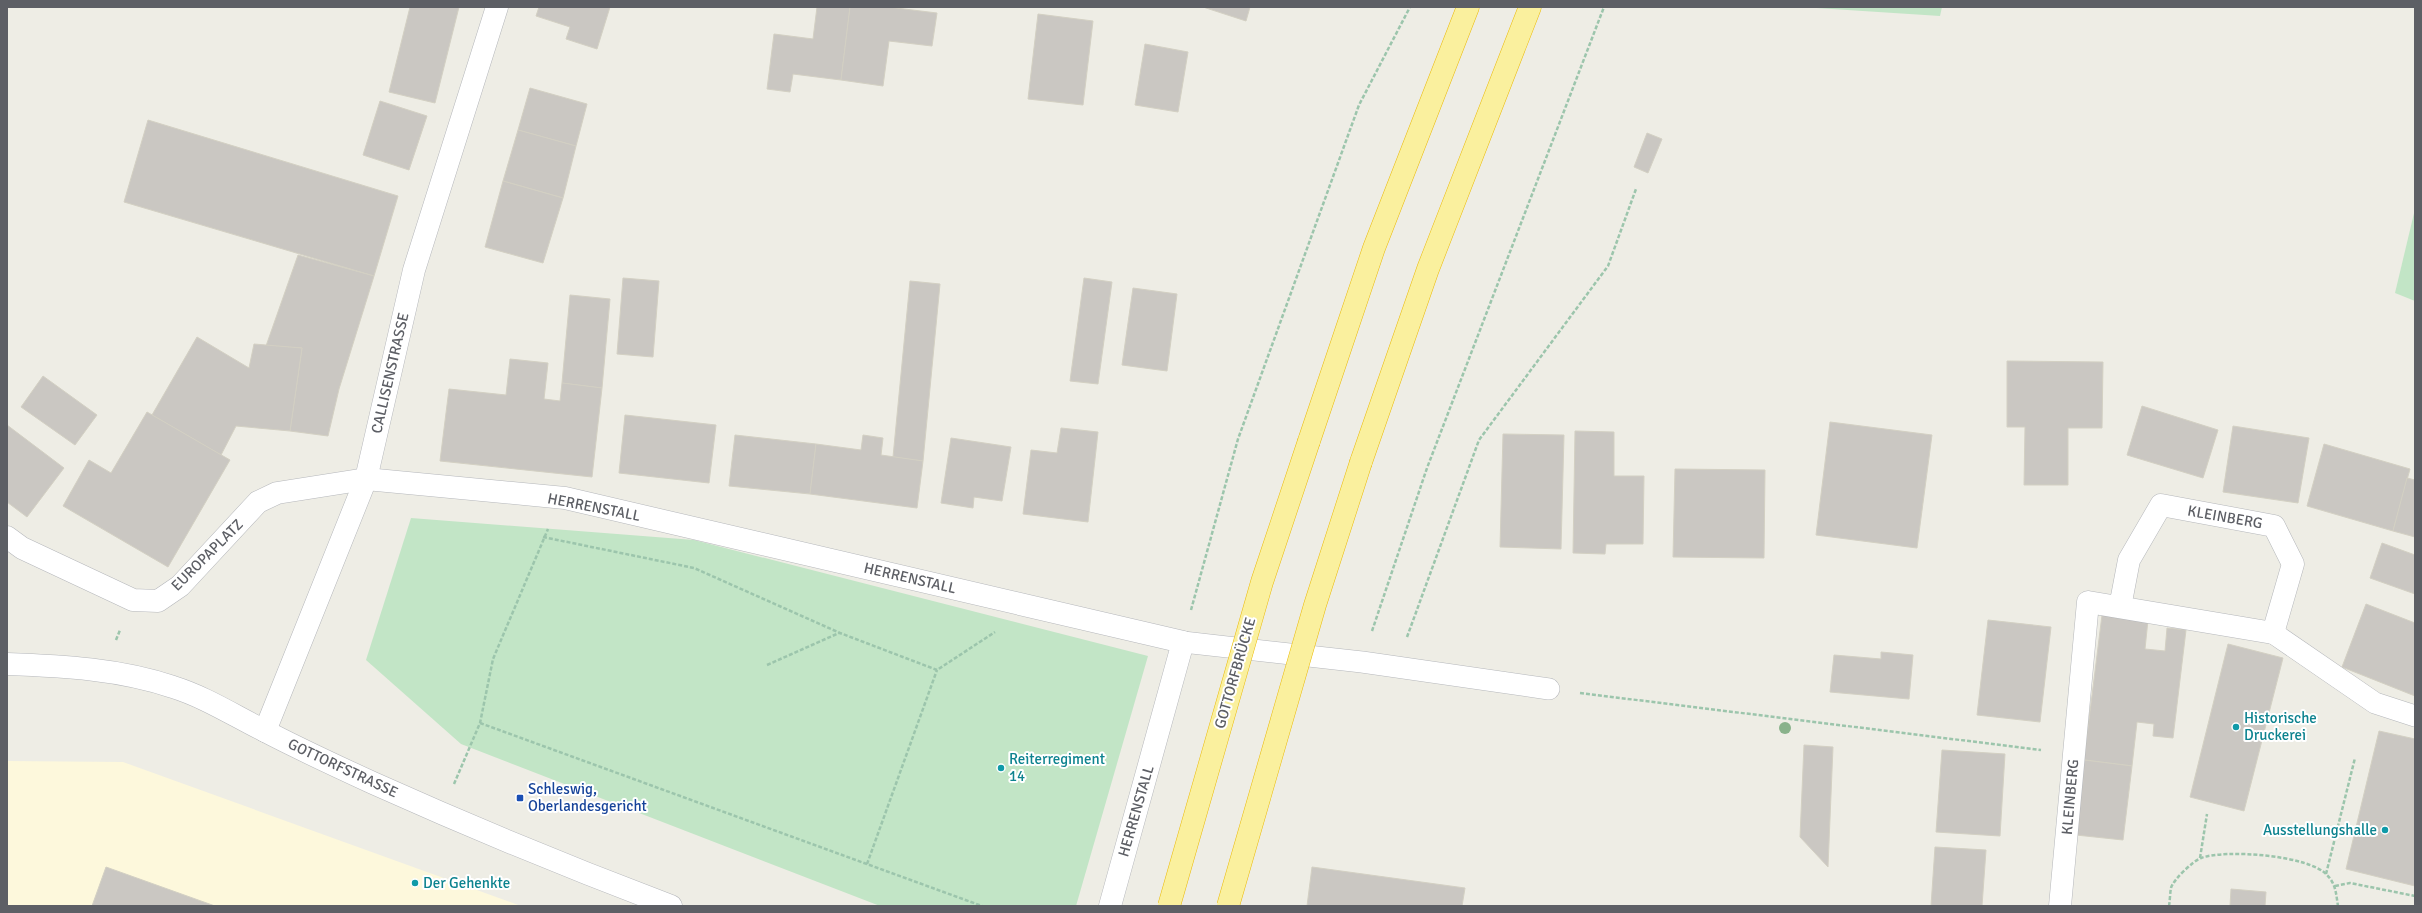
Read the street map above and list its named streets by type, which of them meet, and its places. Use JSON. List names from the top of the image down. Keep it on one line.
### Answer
{"streets":{"highway":["GOTTORFBRÜCKE"],"street":["CALLISENSTRASSE","HERRENSTALL","KLEINBERG","EUROPAPLATZ","GOTTORFSTRASSE"]},"crossings":[["CALLISENSTRASSE","HERRENSTALL"],["CALLISENSTRASSE","EUROPAPLATZ"],["CALLISENSTRASSE","GOTTORFSTRASSE"],["HERRENSTALL","EUROPAPLATZ"]],"places":{"other":["Historische Druckerei","Reiterregiment 14","Ausstellungshalle","Der Gehenkte"],"transit":["Schleswig, Oberlandesgericht"]}}
